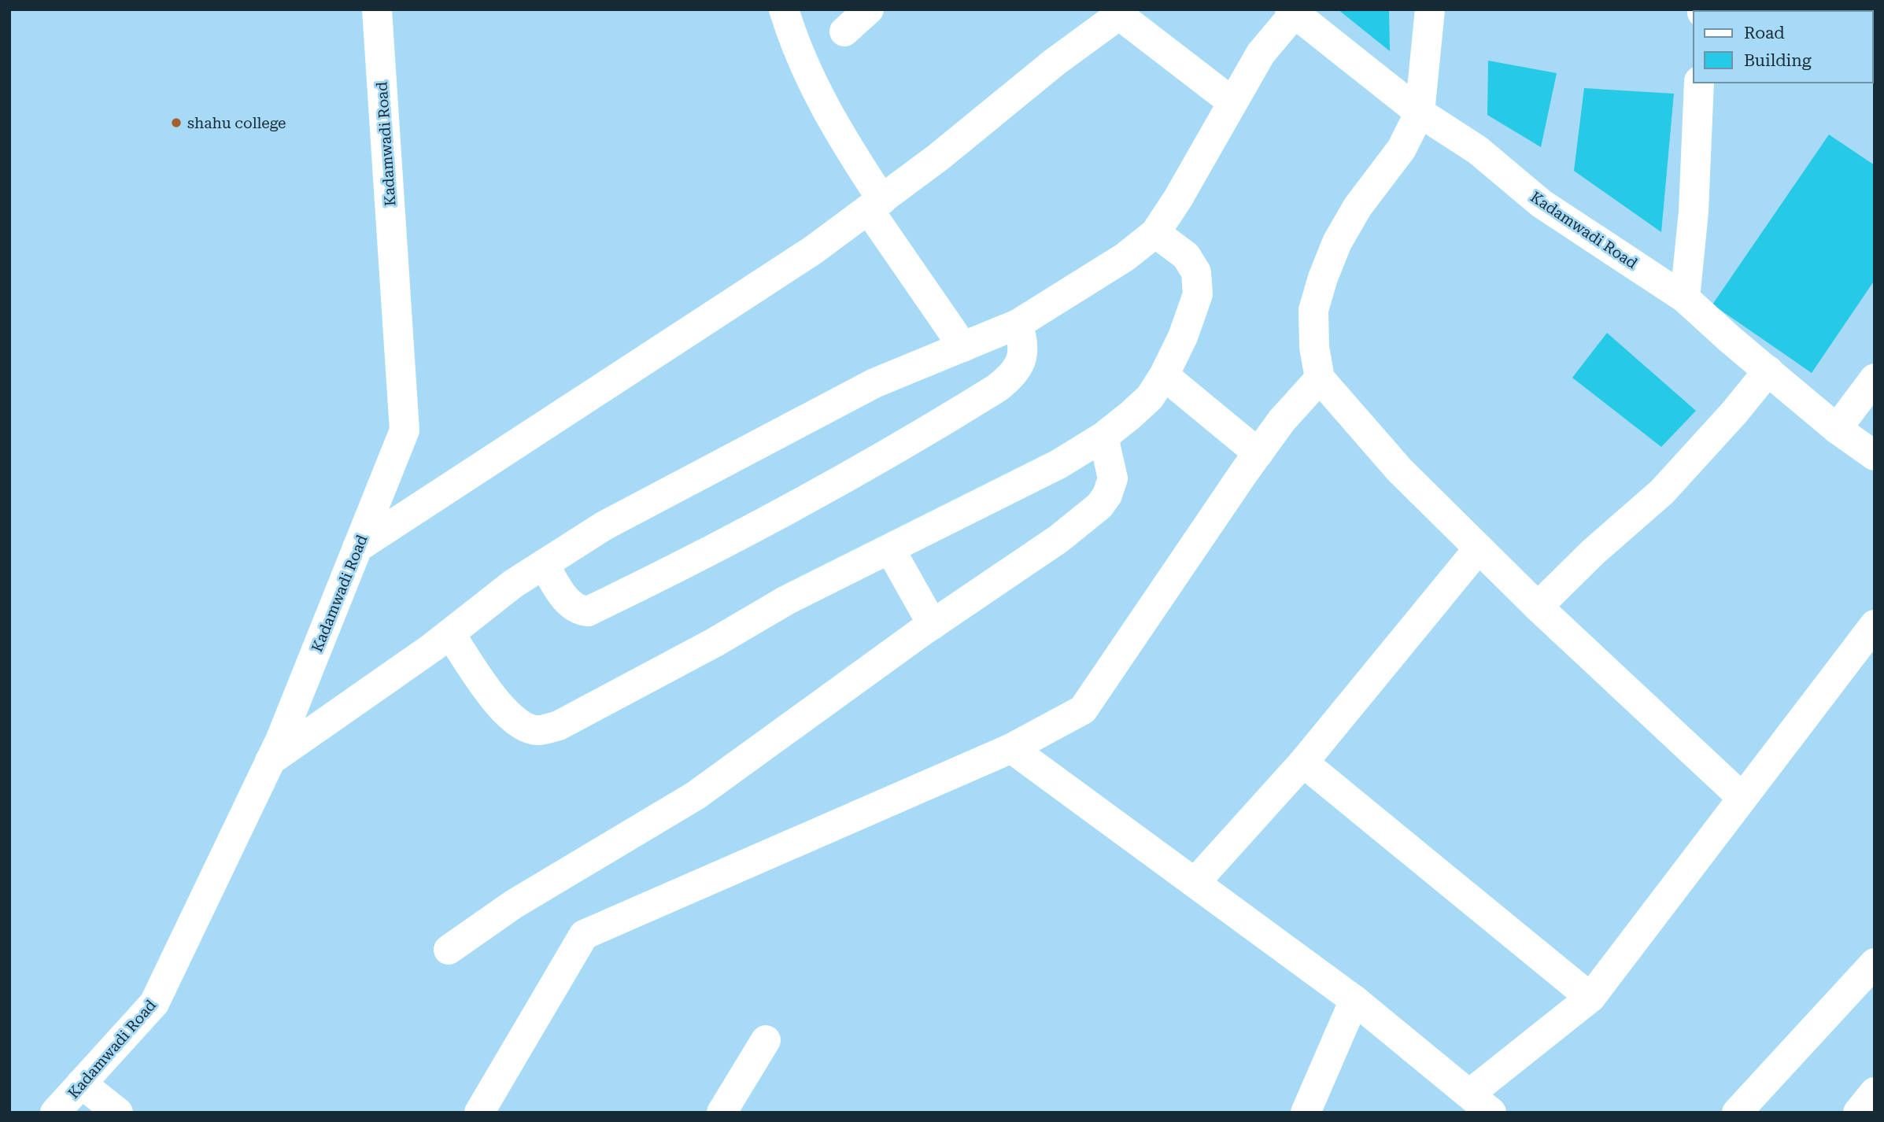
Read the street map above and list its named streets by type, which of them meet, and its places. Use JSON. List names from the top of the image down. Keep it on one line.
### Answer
{"streets":{"street":["Kadamwadi Road"]},"places":["shahu college"],"legend":["Road","Building"]}
